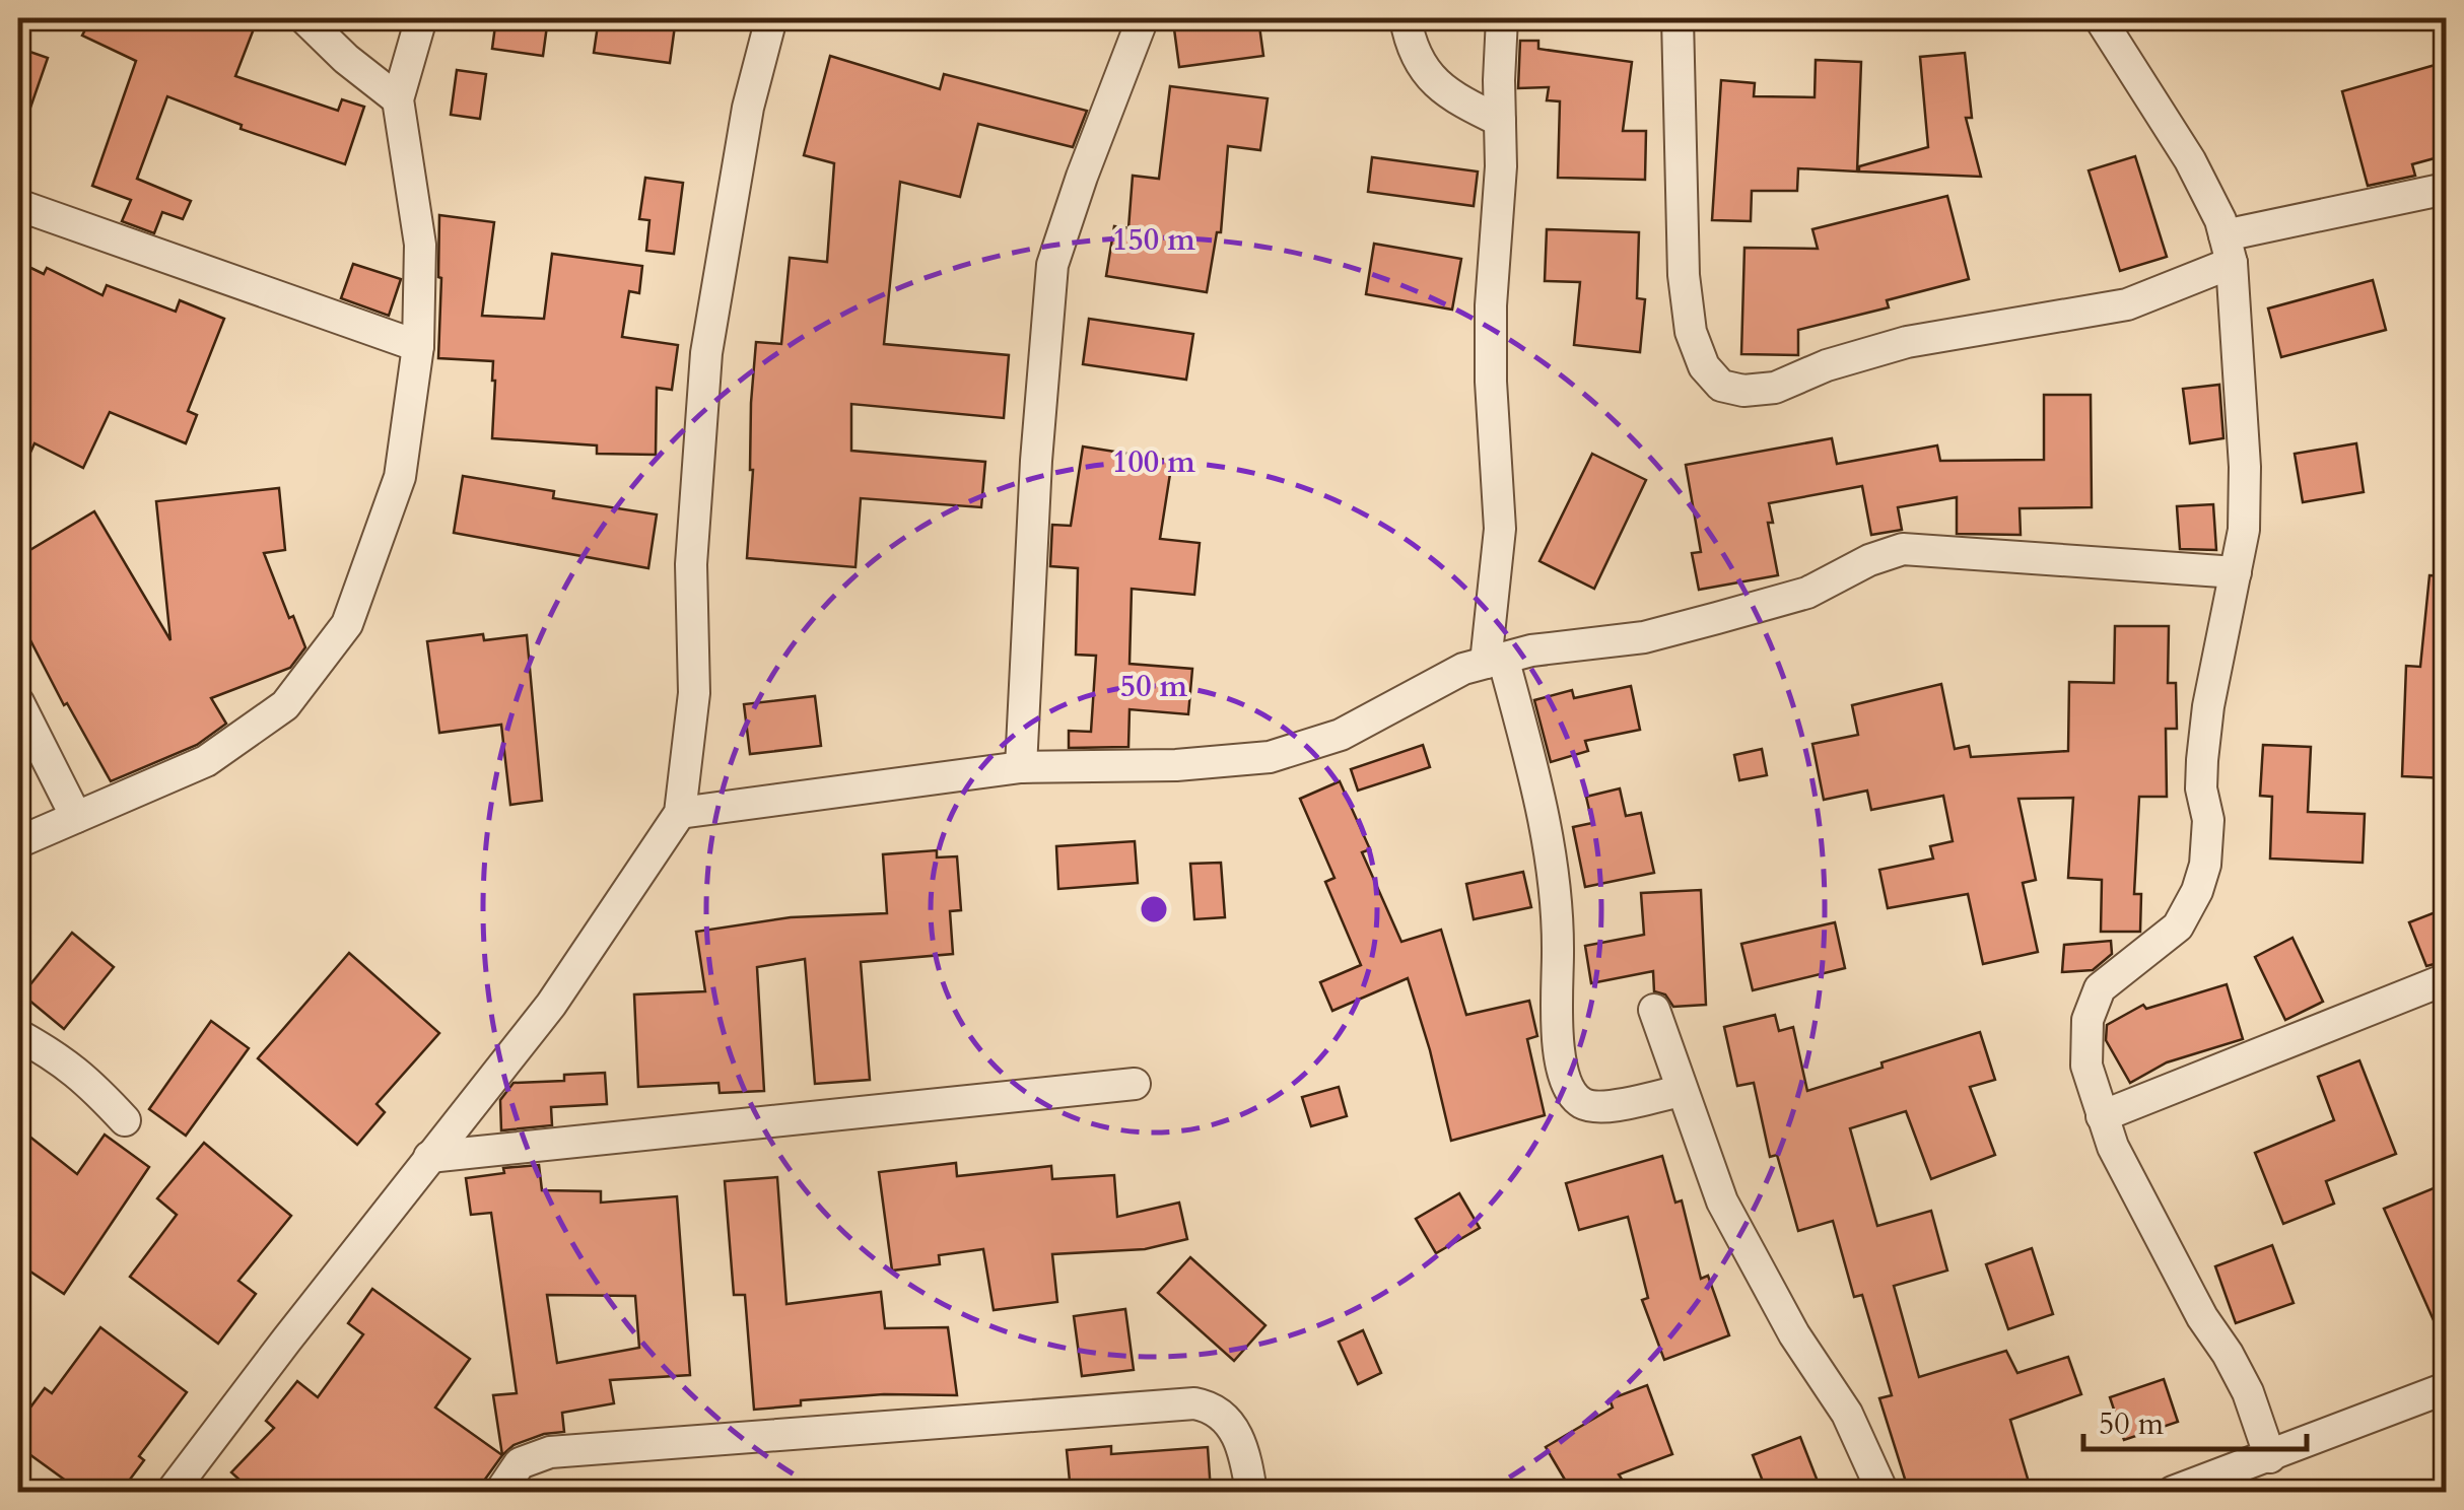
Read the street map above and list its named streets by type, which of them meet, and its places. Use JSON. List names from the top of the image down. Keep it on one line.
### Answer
{"scale_bar":"50 m","rings":["150 m","100 m","50 m"]}
